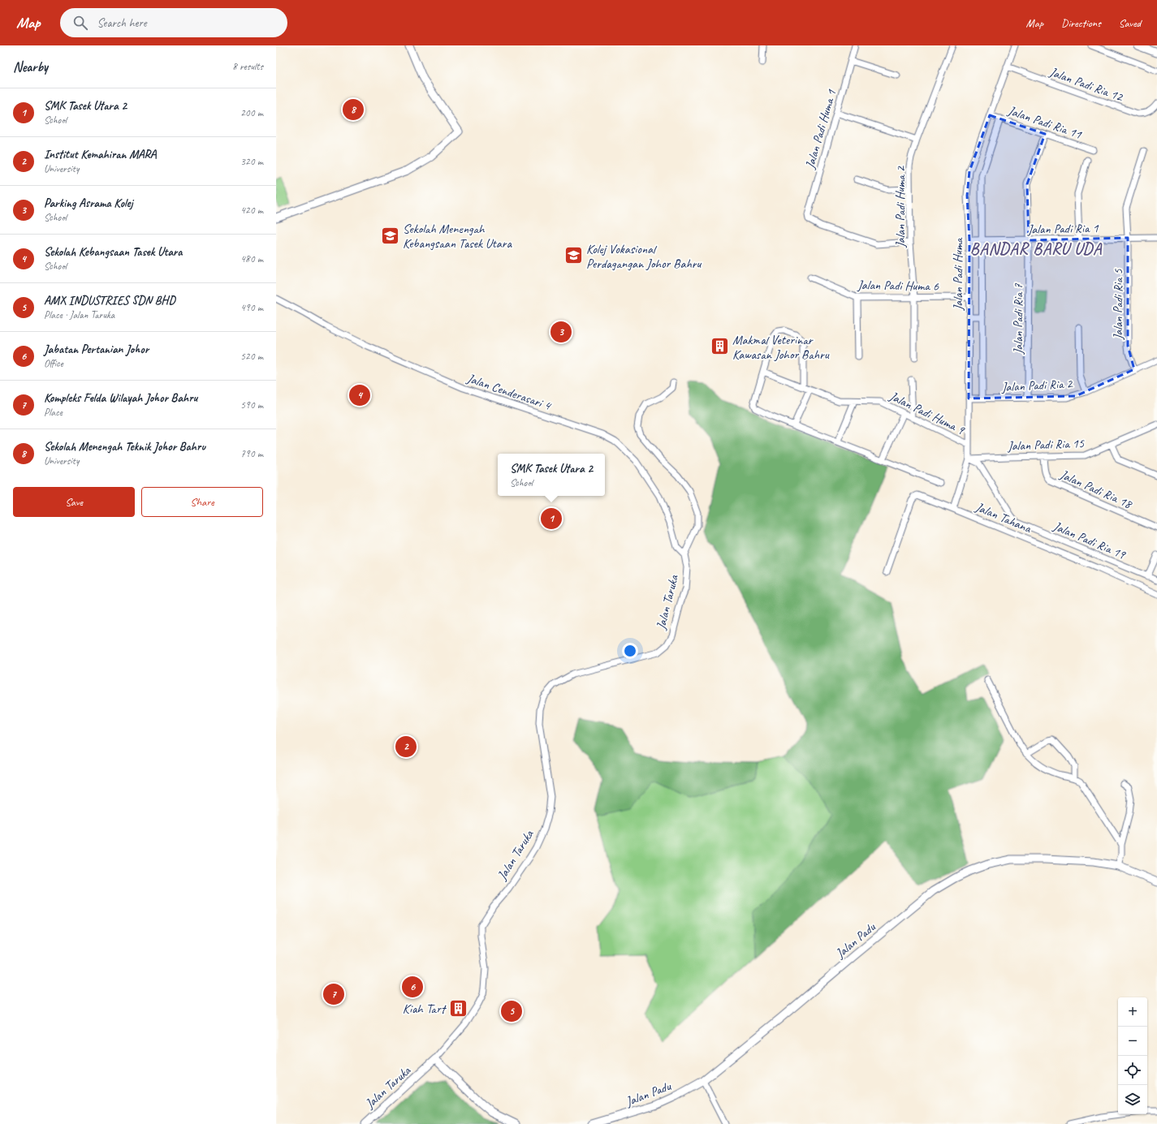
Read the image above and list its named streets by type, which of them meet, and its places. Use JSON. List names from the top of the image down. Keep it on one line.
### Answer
{"streets":{"street":["Jalan Padi Ria 12","Jalan Padi Ria 11","Jalan Padi Huma 1","Jalan Padi Huma 2","Jalan Padi Ria 1","Jalan Padi Huma","Jalan Padi Huma 6","Jalan Padi Ria 5","Jalan Padi Ria 7","Jalan Padi Ria 2","Jalan Cenderasari 4","Jalan Padi Huma 9","Jalan Padi Ria 15","Jalan Padi Ria 18","Jalan Tahana","Jalan Padi Ria 19","Jalan Taruka","Jalan Padu"]},"crossings":[["Jalan Padi Ria 12","Jalan Padi Huma"],["Jalan Padi Ria 11","Jalan Padi Huma"],["Jalan Padi Ria 11","Jalan Padi Ria 7"],["Jalan Padi Huma 1","Jalan Padi Huma 2"],["Jalan Padi Huma 2","Jalan Padi Huma 6"],["Jalan Padi Ria 1","Jalan Padi Huma"],["Jalan Padi Ria 1","Jalan Padi Ria 5"],["Jalan Padi Ria 1","Jalan Padi Ria 7"],["Jalan Padi Huma","Jalan Padi Huma 6"],["Jalan Padi Huma","Jalan Padi Ria 2"],["Jalan Padi Huma","Jalan Padi Huma 9"],["Jalan Padi Huma","Jalan Padi Ria 15"],["Jalan Padi Huma","Jalan Tahana"],["Jalan Padi Huma","Jalan Padi Ria 19"],["Jalan Padi Ria 5","Jalan Padi Ria 2"],["Jalan Padi Ria 7","Jalan Padi Ria 2"],["Jalan Cenderasari 4","Jalan Taruka"],["Jalan Padi Ria 15","Jalan Padi Ria 18"],["Jalan Padi Ria 15","Jalan Padi Ria 19"]],"districts":["BANDAR BARU UDA"],"places":{"school or university":["Sekolah Menengah Kebangsaan Tasek Utara","Kolej Vokasional Perdagangan Johor Bahru"],"building":["Makmal Veterinar Kawasan Johor Bahru","Kiah Tart"]},"page":{"header":"Map","search":"Search here","nav":["Map","Directions","Saved"],"heading":["Nearby","8 results"],"list":[{"mark":"1","name":"SMK Tasek Utara 2","note":"School","value":"200 m"},{"mark":"2","name":"Institut Kemahiran MARA","note":"University","value":"320 m"},{"mark":"3","name":"Parking Asrama Kolej","note":"School","value":"420 m"},{"mark":"4","name":"Sekolah Kebangsaan Tasek Utara","note":"School","value":"480 m"},{"mark":"5","name":"AMX INDUSTRIES SDN BHD","note":"Place · Jalan Taruka","value":"490 m"},{"mark":"6","name":"Jabatan Pertanian Johor","note":"Office","value":"520 m"},{"mark":"7","name":"Kompleks Felda Wilayah Johor Bahru","note":"Place","value":"590 m"},{"mark":"8","name":"Sekolah Menengah Teknik Johor Bahru","note":"University","value":"790 m"}],"pins":["8","3","4","1","2","6","7","5"],"popup":["SMK Tasek Utara 2","School"],"buttons":["Save","Share"],"map_buttons":["+","−"]}}
